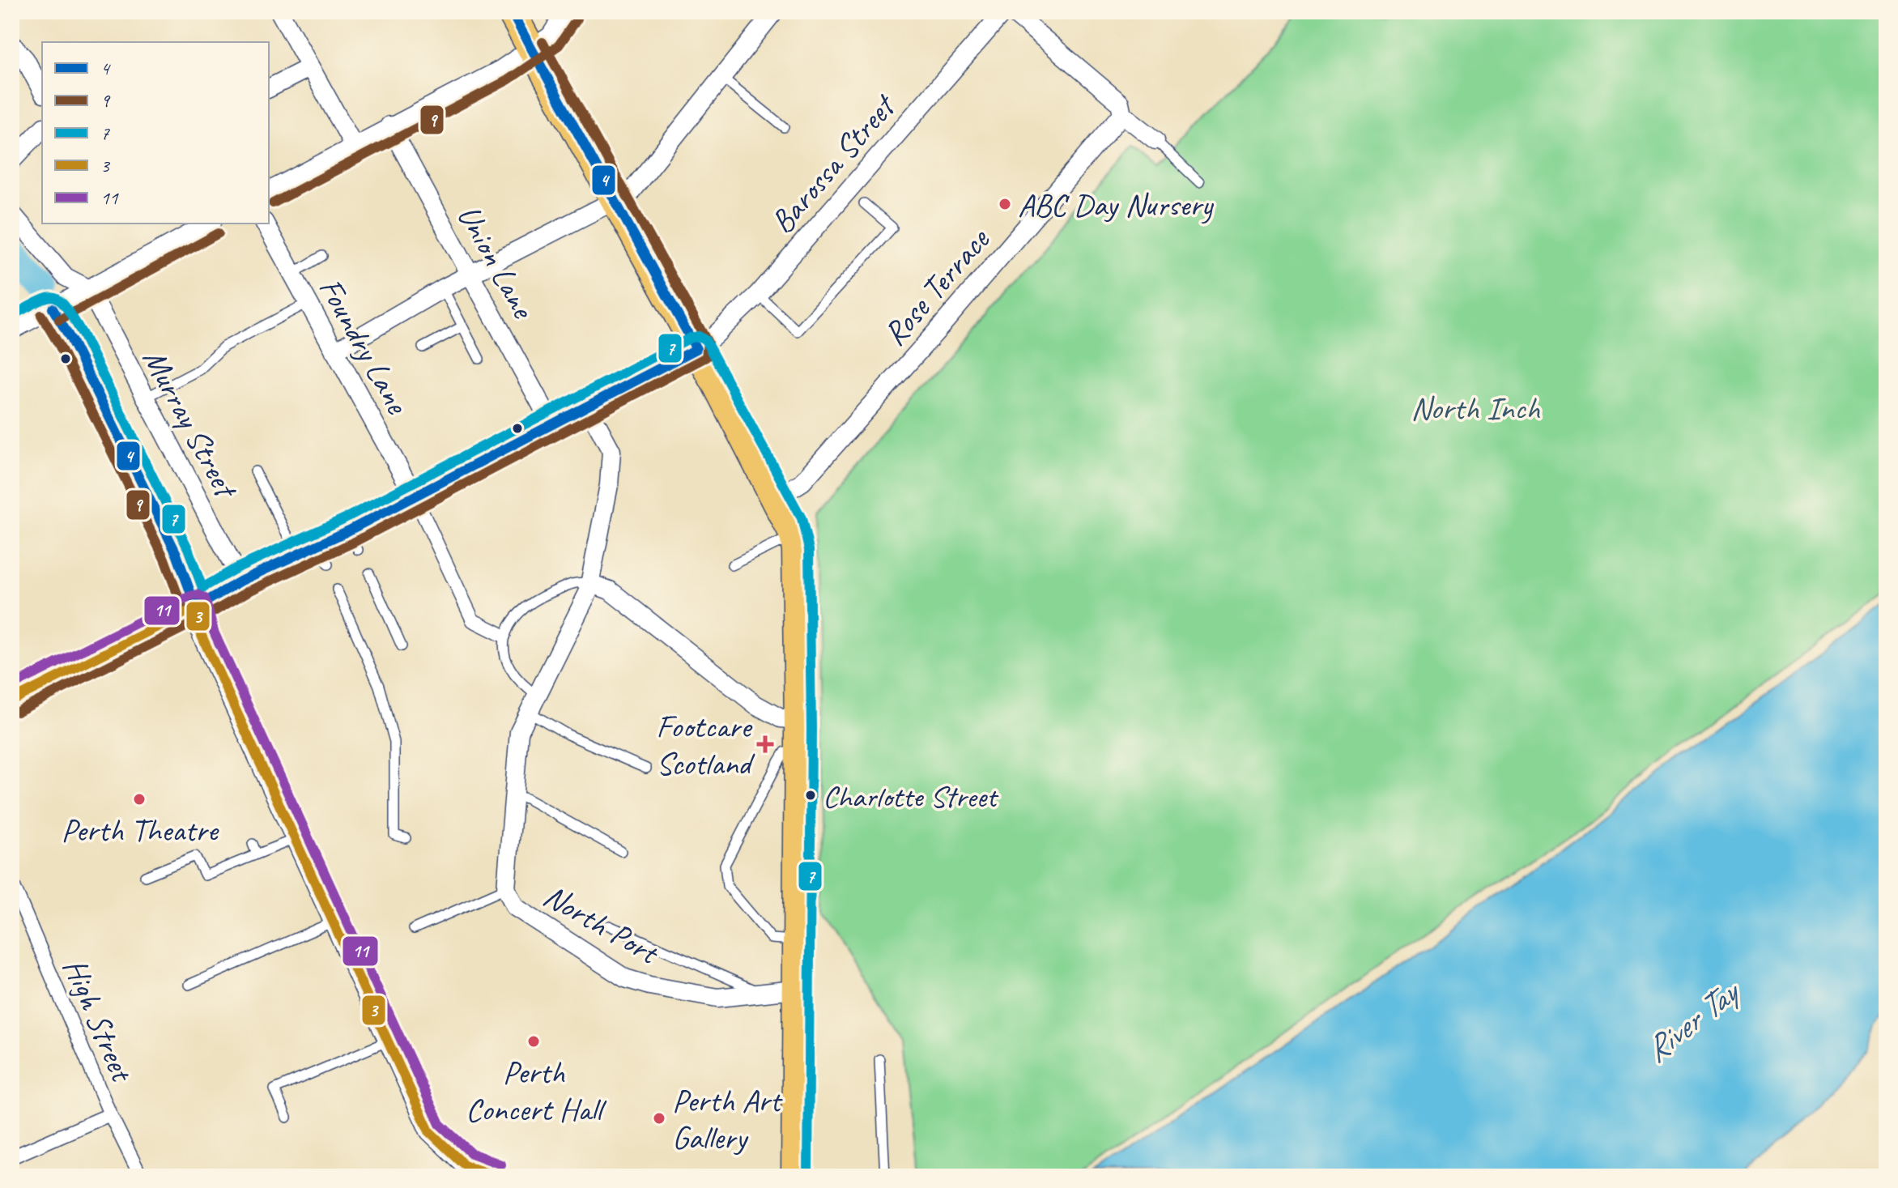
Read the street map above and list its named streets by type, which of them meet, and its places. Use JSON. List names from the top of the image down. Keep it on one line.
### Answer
{"streets":{"street":["Barossa Street","Union Lane","Rose Terrace","Foundry Lane","Murray Street","North Port","High Street"]},"crossings":[["Barossa Street","Union Lane"],["Barossa Street","Foundry Lane"],["Barossa Street","Murray Street"]],"water":["River Tay"],"parks":["North Inch"],"places":{"other":["ABC Day Nursery","Charlotte Street","Perth Theatre","Perth Concert Hall","Perth Art Gallery"],"health":["Footcare Scotland"]},"lines":["transit line 4","transit line 9","transit line 7","transit line 11","transit line 3"],"legend":["4","9","7","3","11"]}
